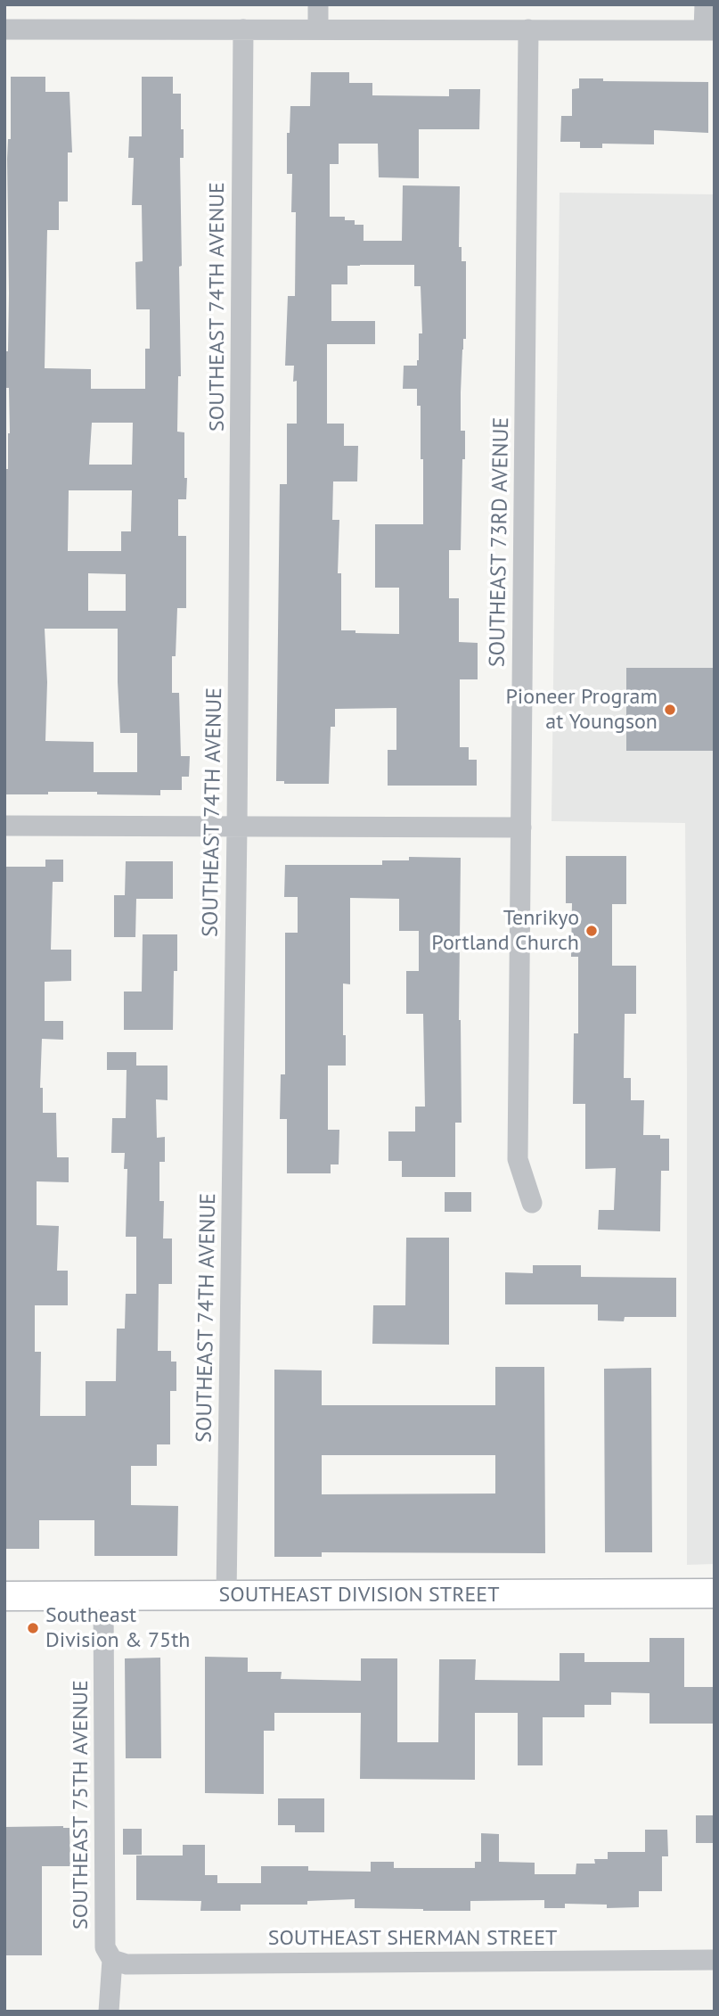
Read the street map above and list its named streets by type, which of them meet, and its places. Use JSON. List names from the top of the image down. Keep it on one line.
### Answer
{"streets":{"main road":["SOUTHEAST DIVISION STREET"],"street":["SOUTHEAST 74TH AVENUE","SOUTHEAST 73RD AVENUE","SOUTHEAST 75TH AVENUE","SOUTHEAST SHERMAN STREET"]},"crossings":[["SOUTHEAST 74TH AVENUE","SOUTHEAST DIVISION STREET"],["SOUTHEAST DIVISION STREET","SOUTHEAST 75TH AVENUE"],["SOUTHEAST 75TH AVENUE","SOUTHEAST SHERMAN STREET"]],"places":["Pioneer Program at Youngson","Tenrikyo Portland Church","Southeast Division & 75th"]}
